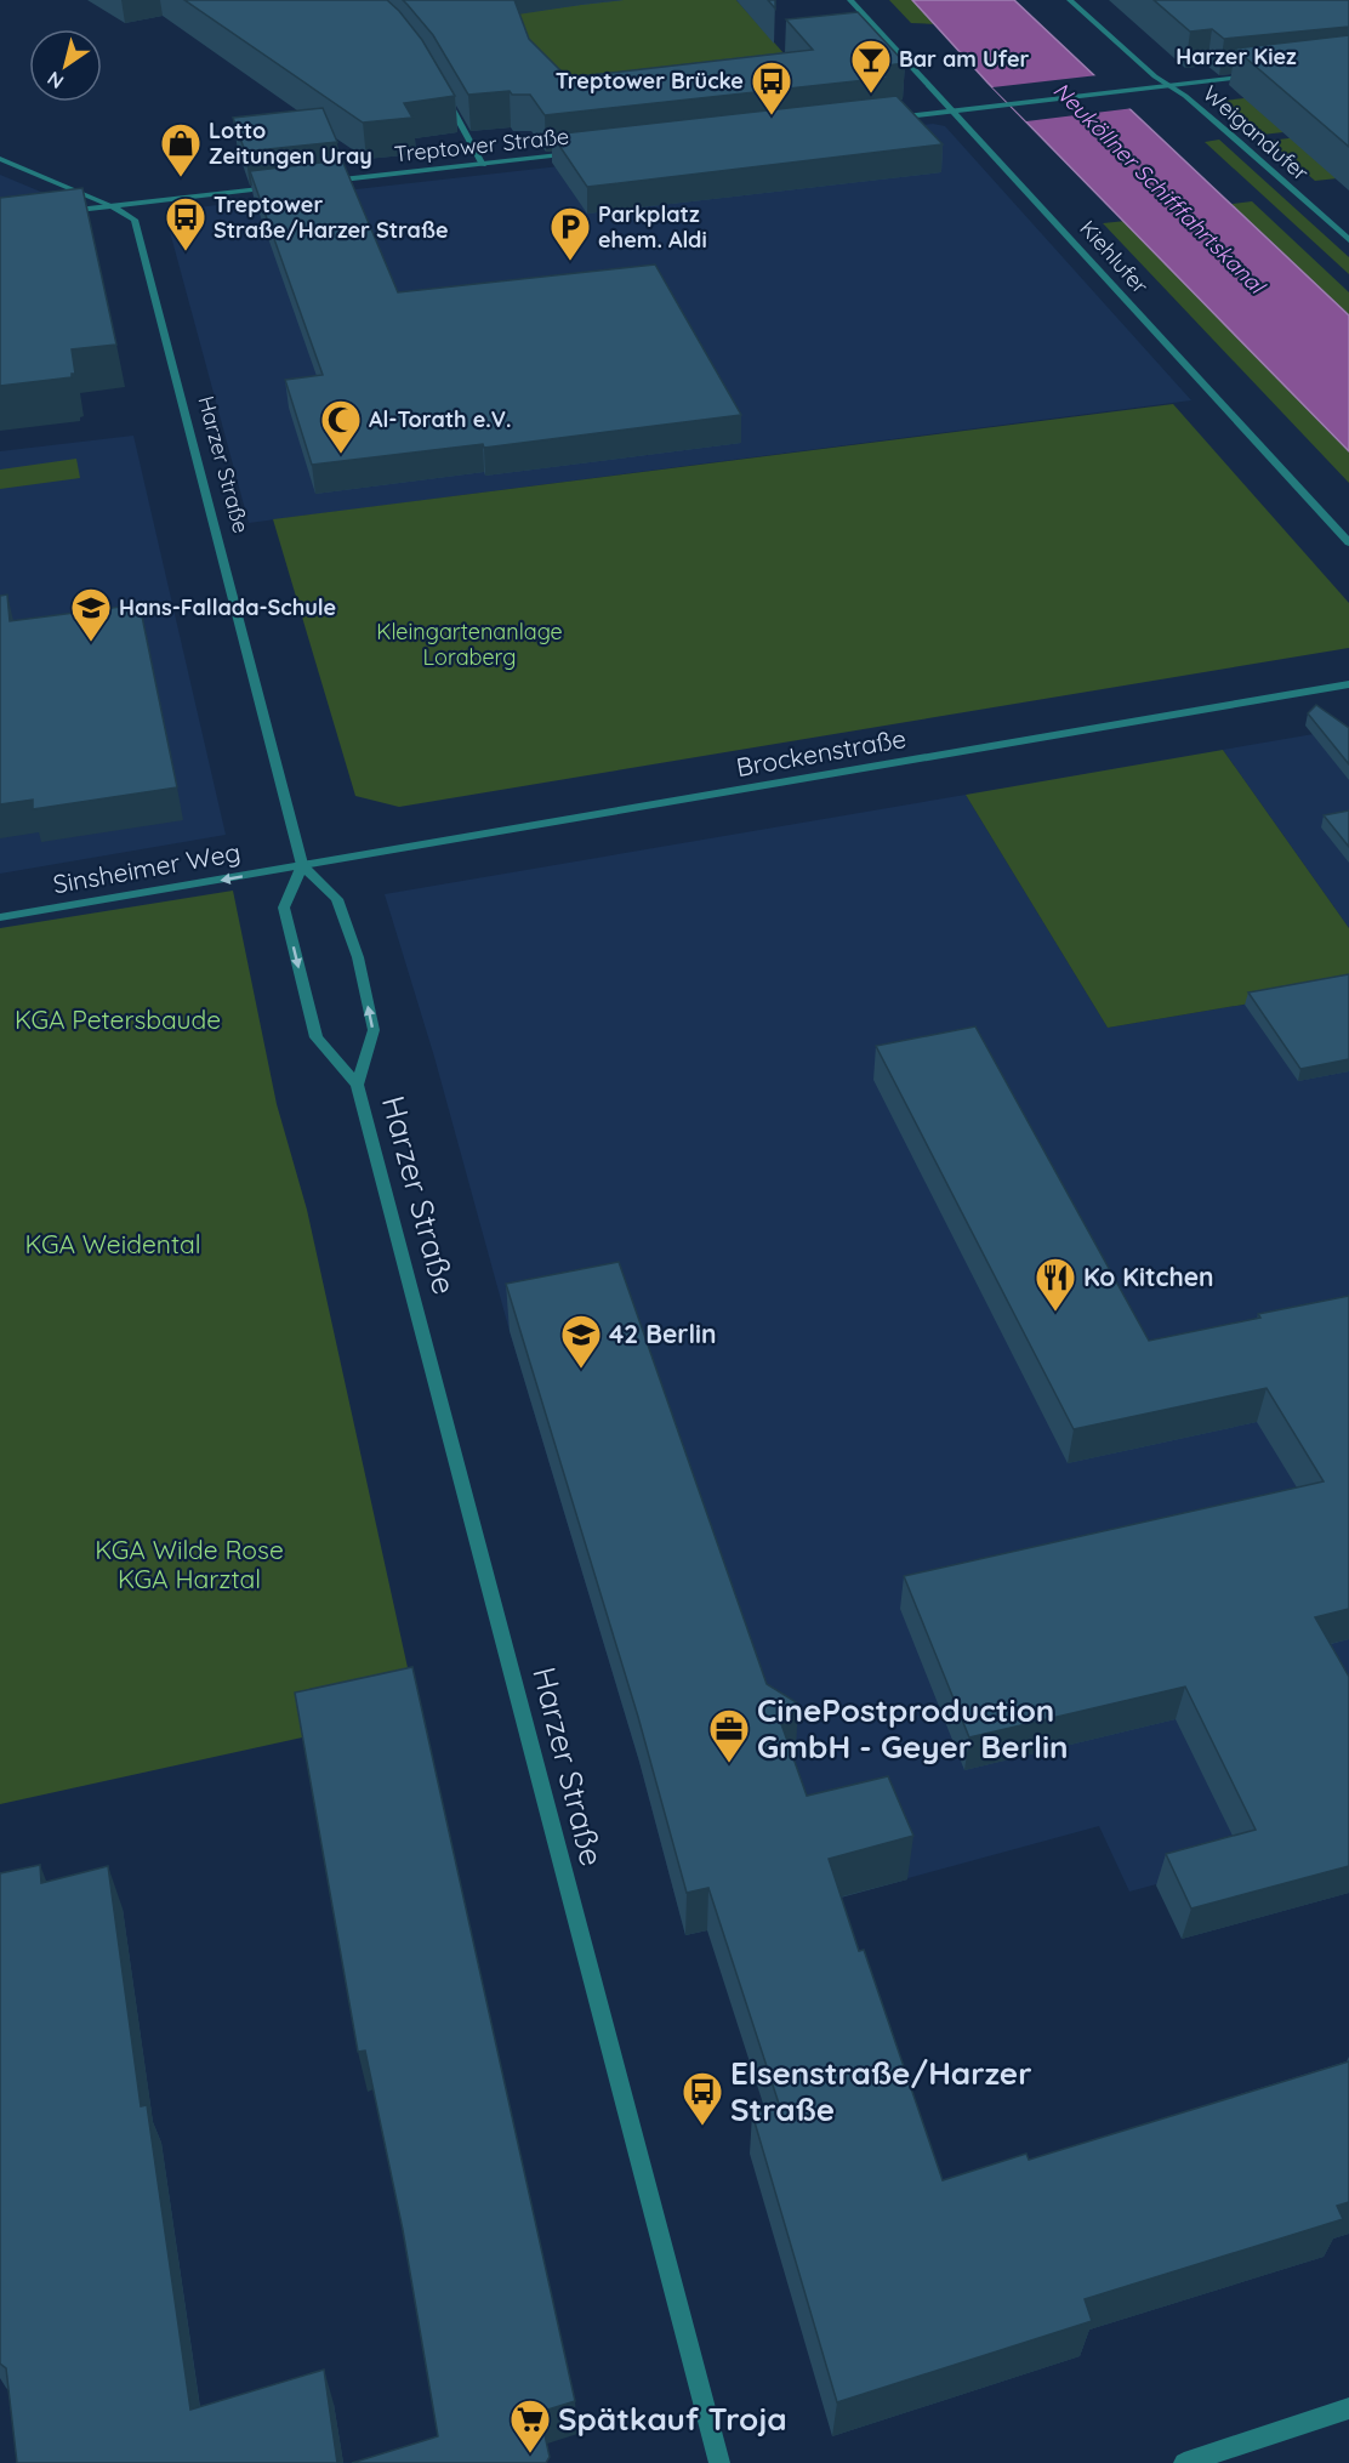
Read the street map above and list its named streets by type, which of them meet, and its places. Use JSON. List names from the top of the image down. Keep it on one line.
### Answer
{"streets":{"street":["Weigandufer","Treptower Straße","Kiehlufer","Harzer Straße","Brockenstraße","Sinsheimer Weg"]},"crossings":[["Harzer Straße","Brockenstraße"],["Harzer Straße","Sinsheimer Weg"],["Brockenstraße","Sinsheimer Weg"]],"one_way":["Sinsheimer Weg"],"districts":["Harzer Kiez"],"water":["Neuköllner Schifffahrtskanal"],"parks":["Kleingartenanlage Loraberg","KGA Petersbaude","KGA Weidental","KGA Wilde Rose KGA Harztal"],"places":{"bar":["Bar am Ufer"],"bus stop":["Treptower Brücke","Treptower Straße/Harzer Straße","Elsenstraße/Harzer Straße"],"shop":["Lotto Zeitungen Uray"],"parking":["Parkplatz ehem. Aldi"],"mosque":["Al-Torath e.V."],"school or university":["Hans-Fallada-Schule","42 Berlin"],"restaurant":["Ko Kitchen"],"office":["CinePostproduction GmbH - Geyer Berlin"],"supermarket":["Spätkauf Troja"]},"north":"bottom left"}
